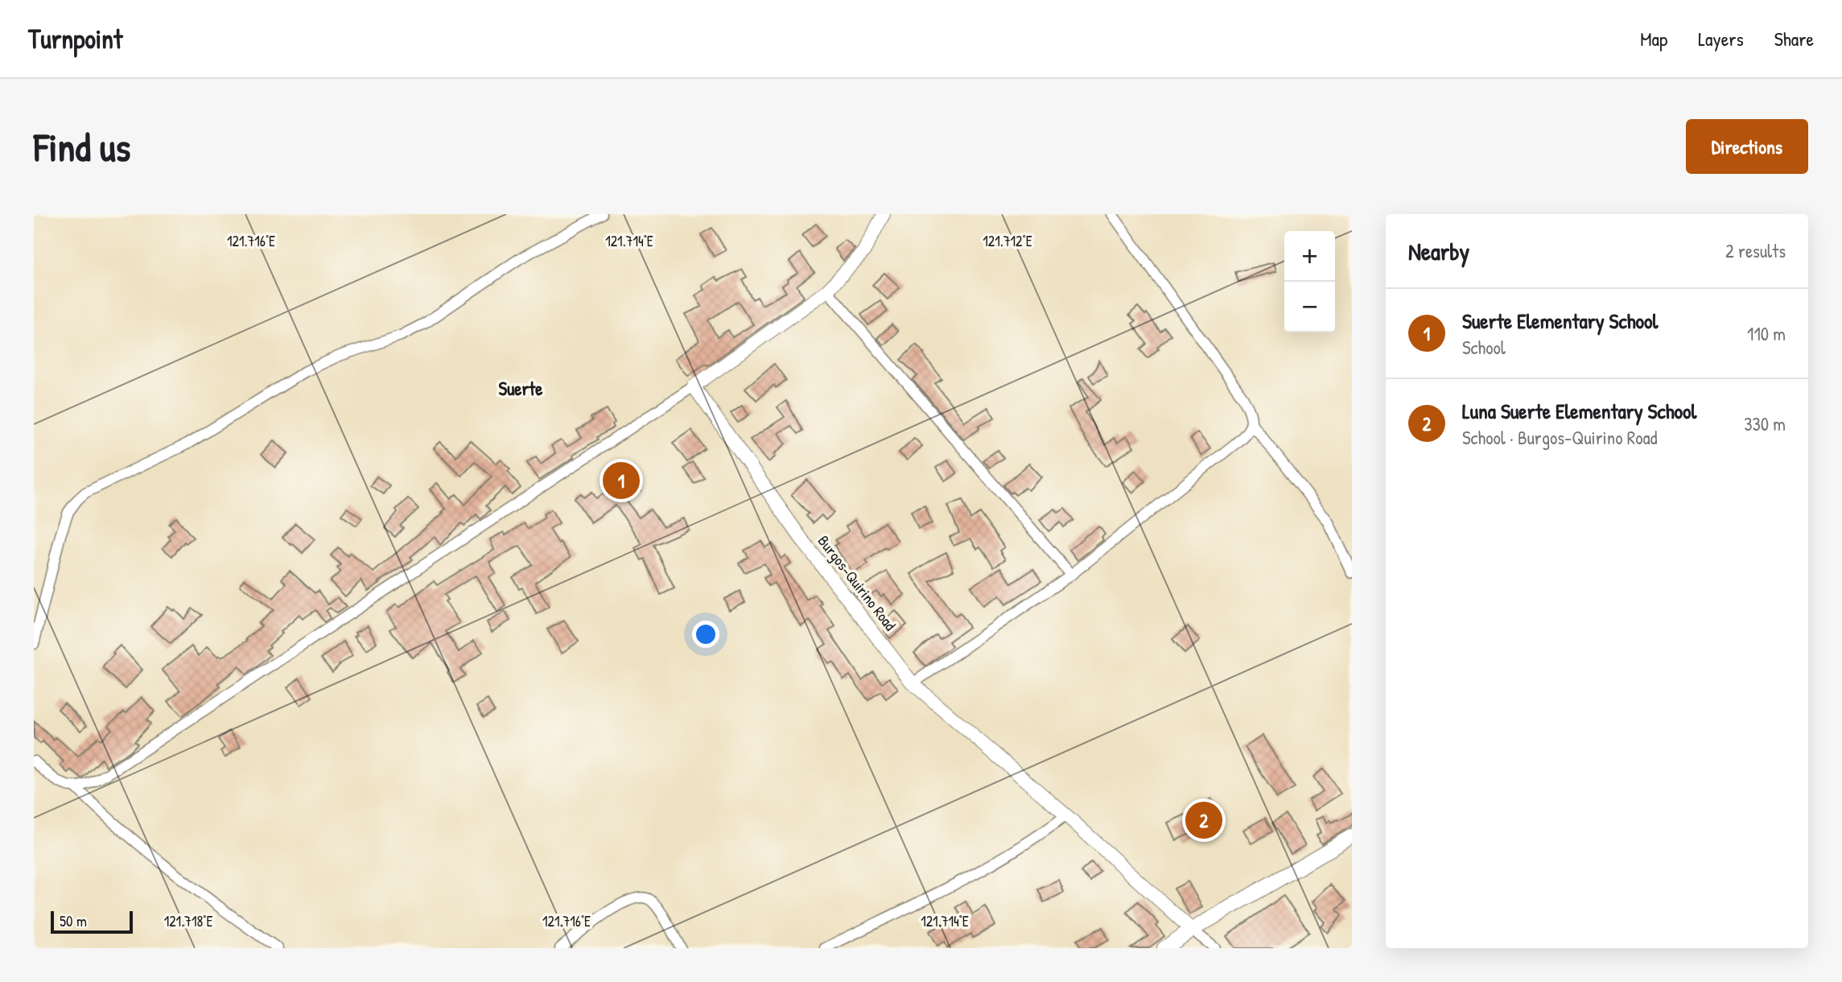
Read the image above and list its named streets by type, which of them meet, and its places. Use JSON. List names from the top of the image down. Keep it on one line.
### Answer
{"streets":{"street":["Burgos-Quirino Road"]},"districts":["Suerte"],"scale_bar":"50 m","page":{"header":"Turnpoint","nav":["Map","Layers","Share"],"buttons":"Directions","title":"Find us","heading":["Nearby","2 results"],"map_buttons":["+","−"],"list":[{"mark":"1","name":"Suerte Elementary School","note":"School","value":"110 m"},{"mark":"2","name":"Luna Suerte Elementary School","note":"School · Burgos-Quirino Road","value":"330 m"}],"pins":["1","2"],"scale":"50 m"},"coordinates":["121.716°E","121.714°E","121.712°E","121.718°E"]}
